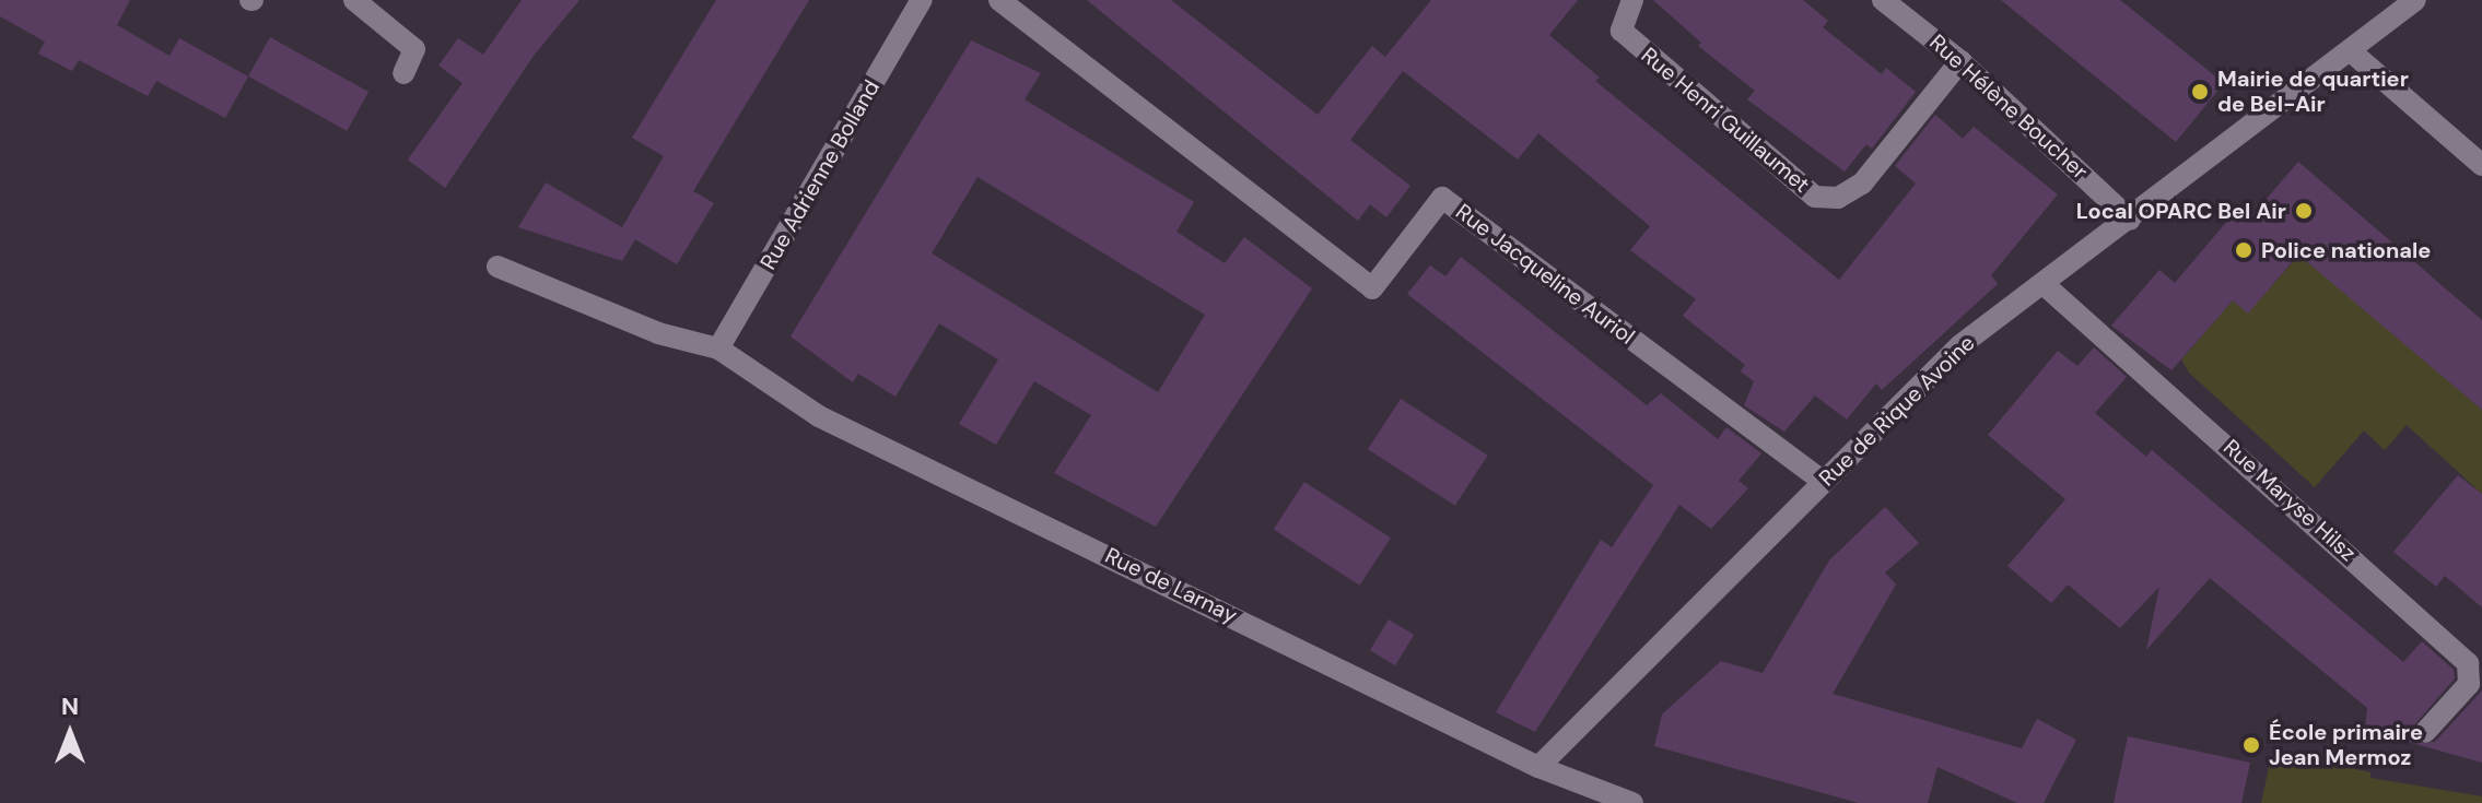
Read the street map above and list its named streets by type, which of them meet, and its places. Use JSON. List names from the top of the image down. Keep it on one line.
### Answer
{"streets":{"street":["Rue Hélène Boucher","Rue Henri Guillaumet","Rue Adrienne Bolland","Rue Jacqueline Auriol","Rue de Rique Avoine","Rue Maryse Hilsz","Rue de Larnay"]},"crossings":[["Rue Hélène Boucher","Rue Henri Guillaumet"],["Rue Hélène Boucher","Rue de Rique Avoine"],["Rue Adrienne Bolland","Rue de Larnay"],["Rue Jacqueline Auriol","Rue de Rique Avoine"],["Rue de Rique Avoine","Rue Maryse Hilsz"],["Rue de Rique Avoine","Rue de Larnay"]],"places":["Mairie de quartier de Bel-Air","Local OPARC Bel Air","Police nationale","École primaire Jean Mermoz"],"north":"top"}
